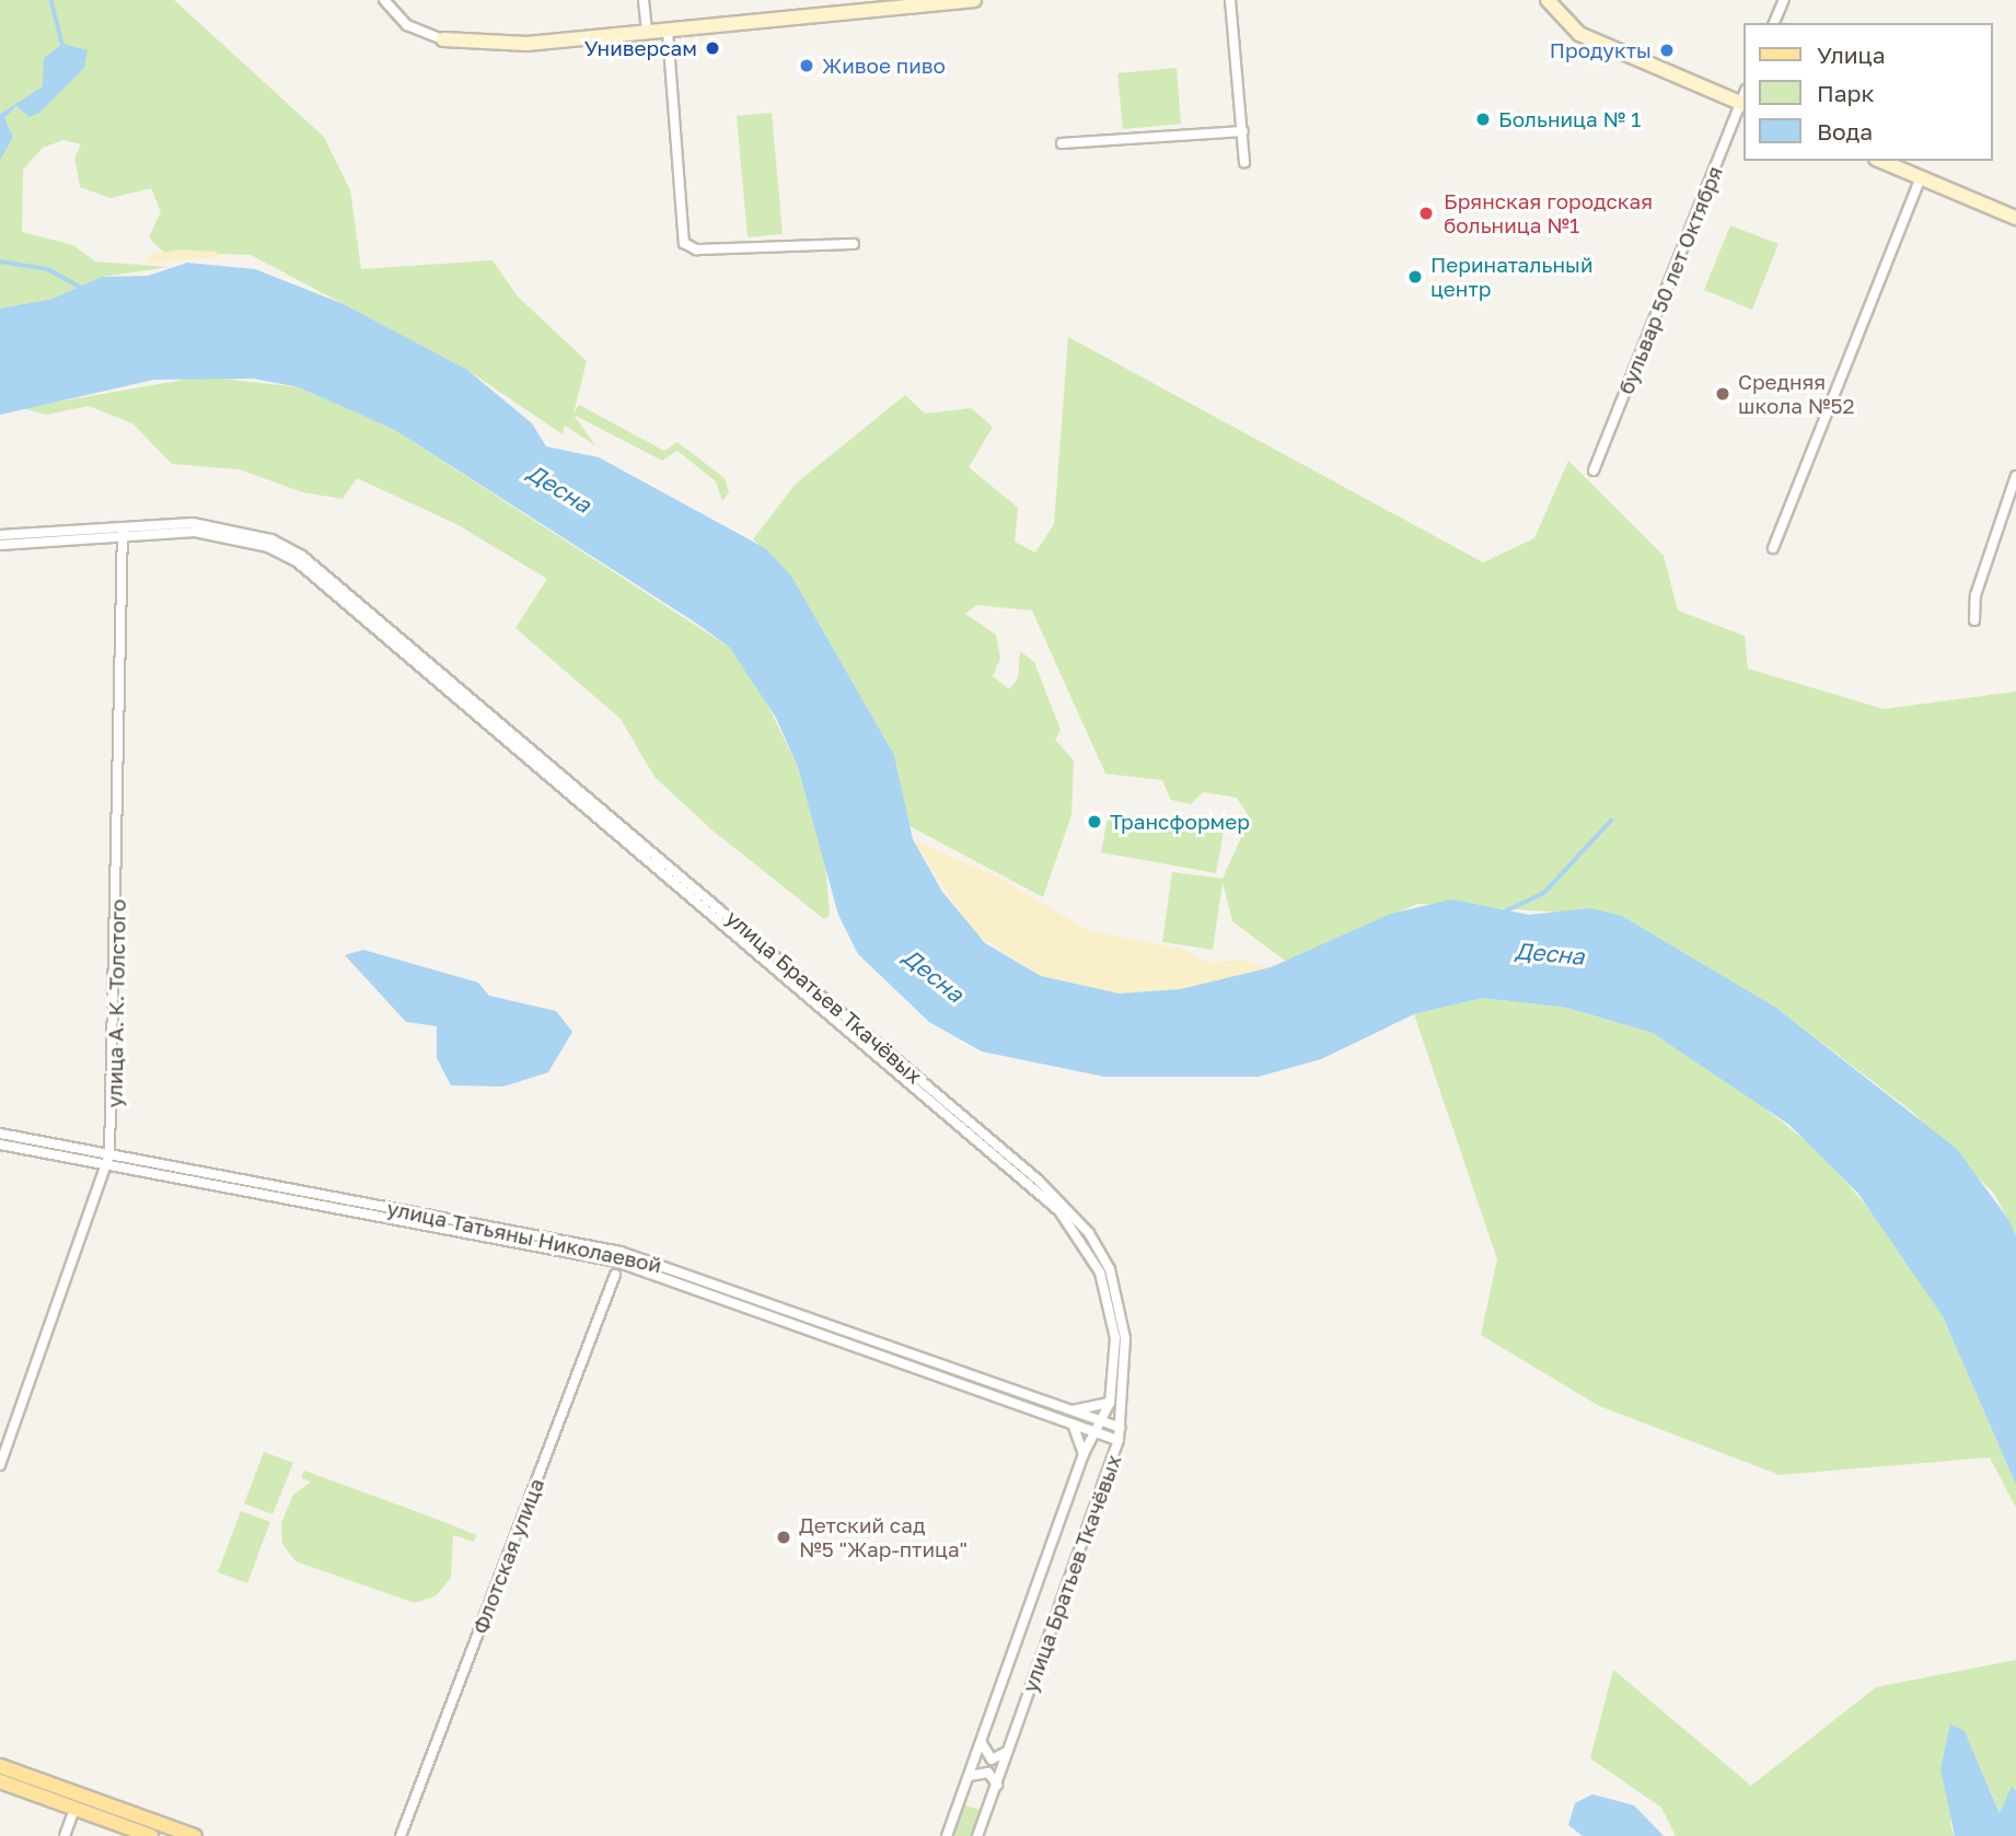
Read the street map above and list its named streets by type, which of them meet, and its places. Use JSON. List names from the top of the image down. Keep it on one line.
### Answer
{"streets":{"street":["бульвар 50 лет Октября","улица Братьев Ткачёвых","улица А. К. Толстого","улица Татьяны Николаевой","Флотская улица"]},"crossings":[["улица Братьев Ткачёвых","улица А. К. Толстого"],["улица Братьев Ткачёвых","улица Татьяны Николаевой"],["улица А. К. Толстого","улица Татьяны Николаевой"]],"water":["Десна"],"places":["Универсам","Продукты","Живое пиво","Больница № 1","Брянская городская больница №1","Перинатальный центр","Средняя школа №52","Трансформер","Детский сад №5 \"Жар-птица\""],"legend":["Улица","Парк","Вода"]}
